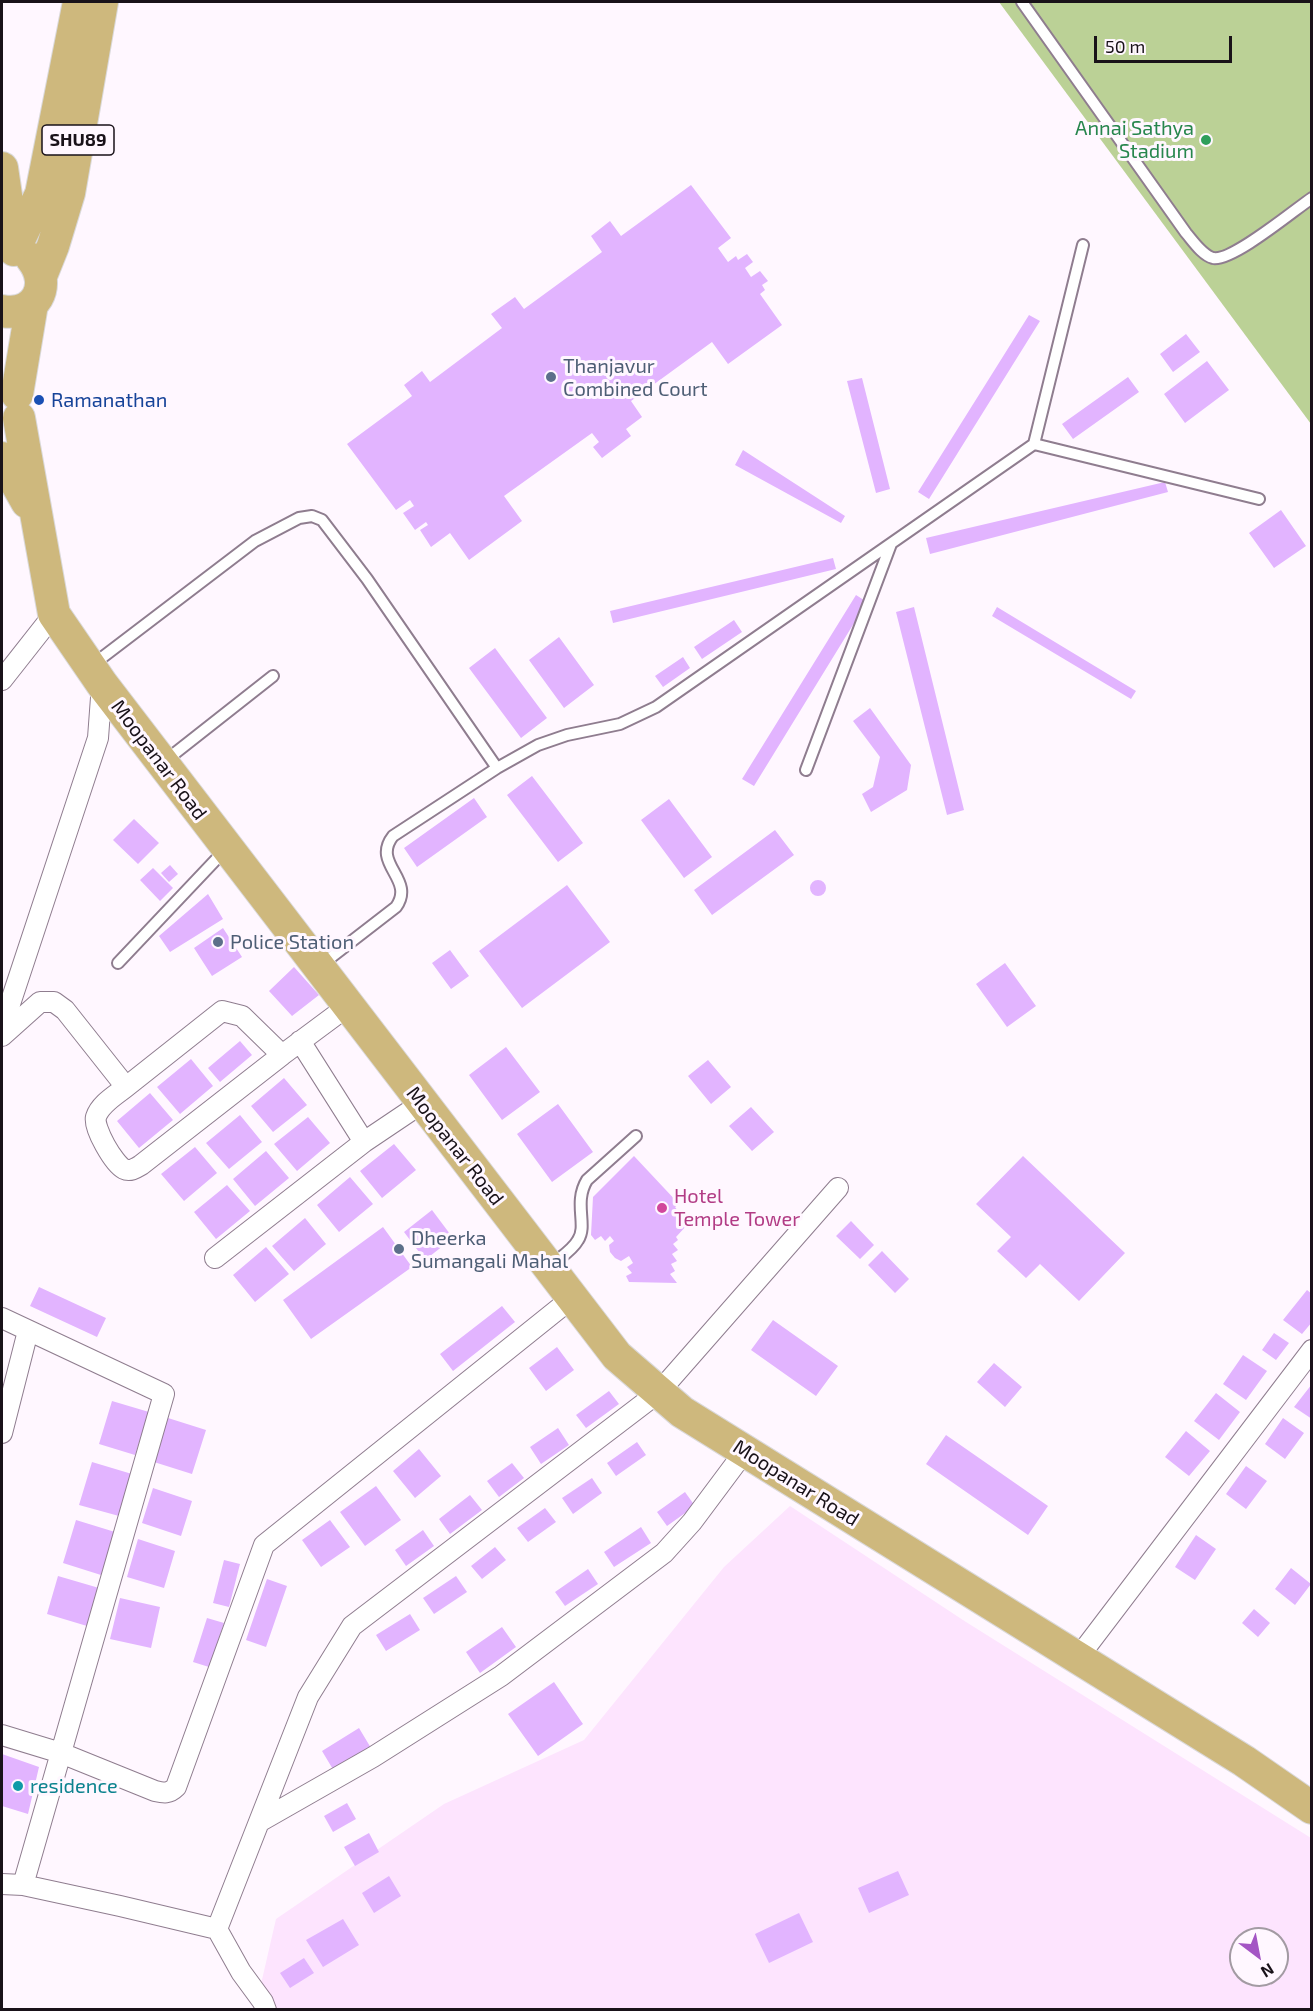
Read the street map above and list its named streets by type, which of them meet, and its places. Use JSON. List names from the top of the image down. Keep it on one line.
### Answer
{"streets":{"main road":["SHU89","Moopanar Road"]},"crossings":[["SHU89","Moopanar Road"]],"places":["Annai Sathya Stadium","Thanjavur Combined Court","Ramanathan","Police Station","Hotel Temple Tower","Dheerka Sumangali Mahal","residence"],"scale_bar":"50 m","north":"bottom right"}
